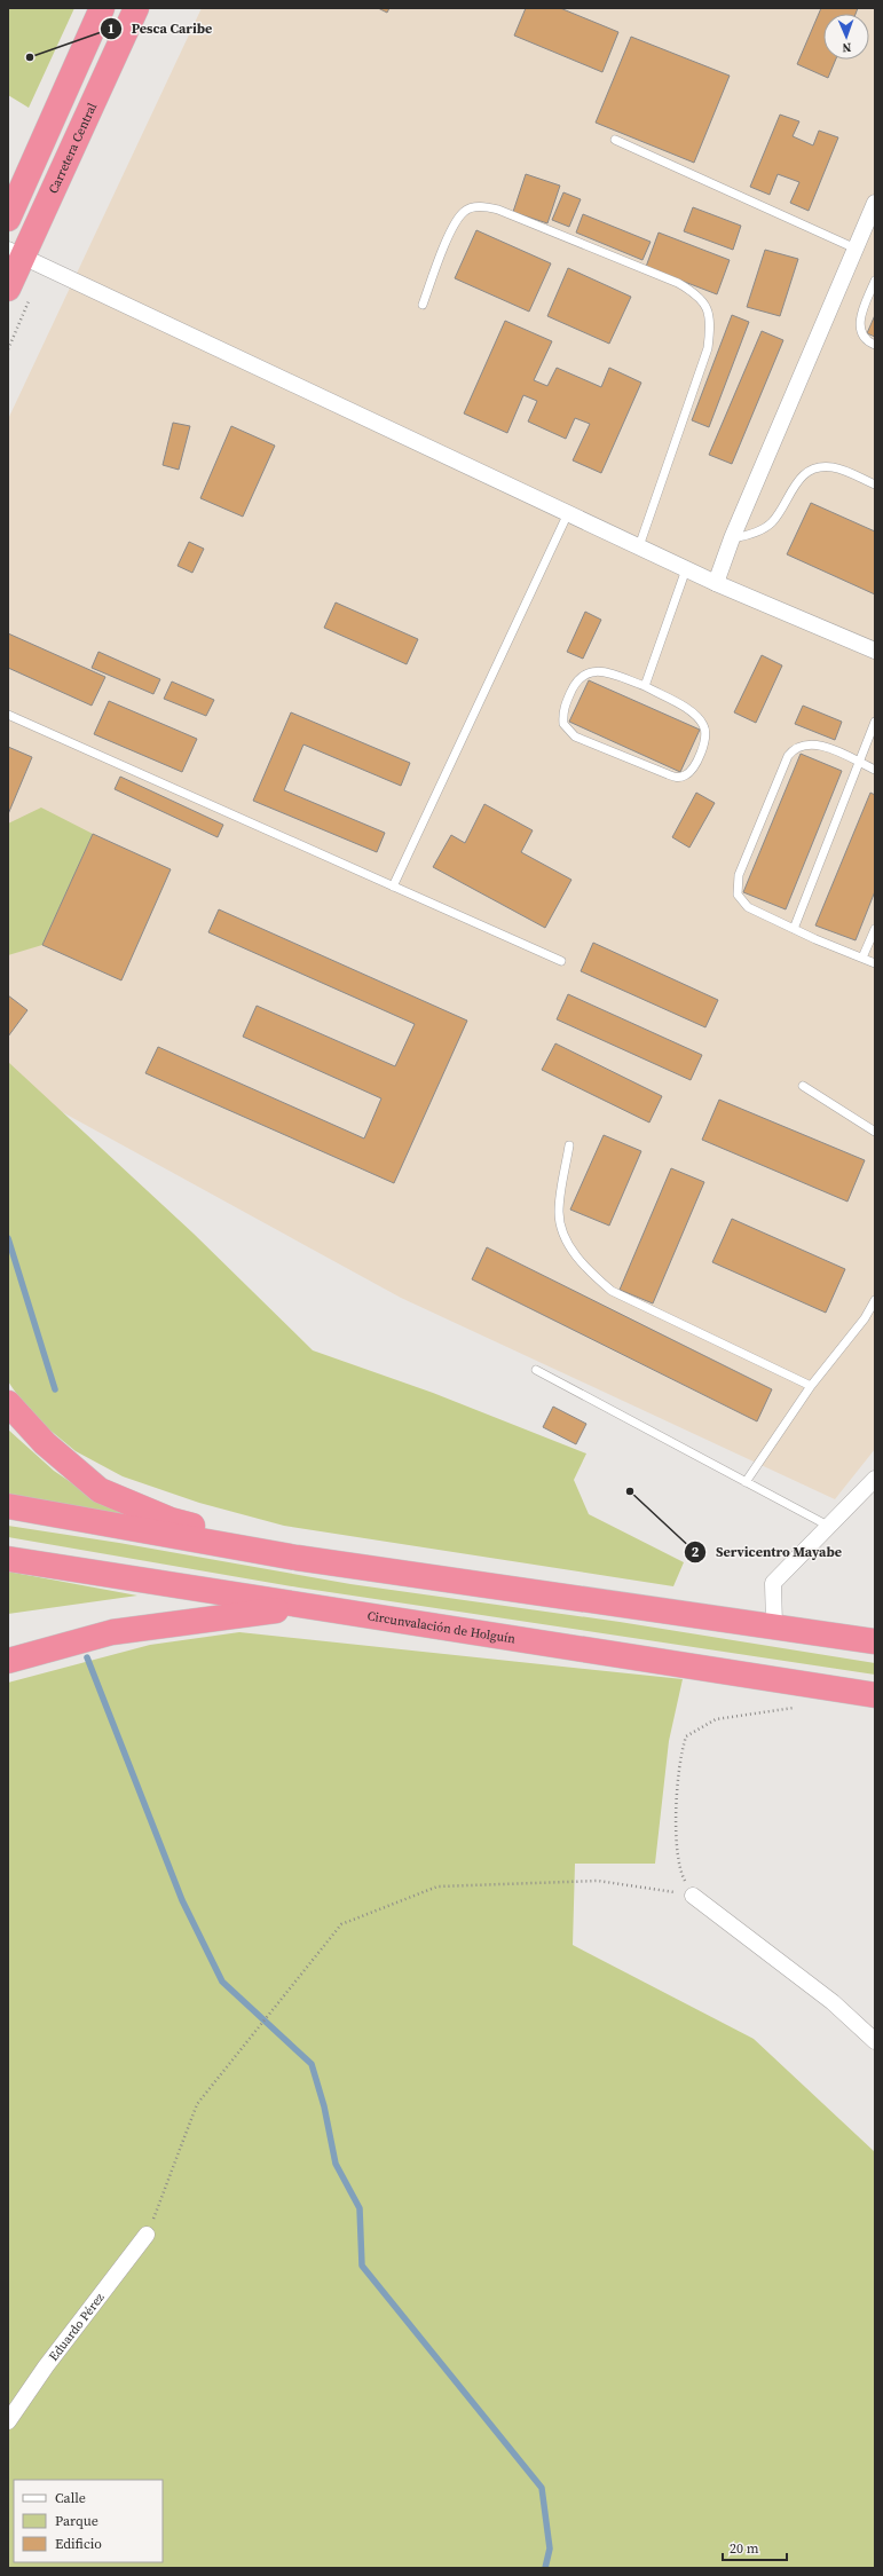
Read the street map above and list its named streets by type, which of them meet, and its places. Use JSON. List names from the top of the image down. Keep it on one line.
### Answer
{"streets":{"highway":["Carretera Central","Circunvalación de Holguín"],"street":["Eduardo Pérez"]},"places":["Pesca Caribe","Servicentro Mayabe"],"legend":["Calle","Parque","Edificio"],"scale_bar":"20 m","north":"bottom"}
